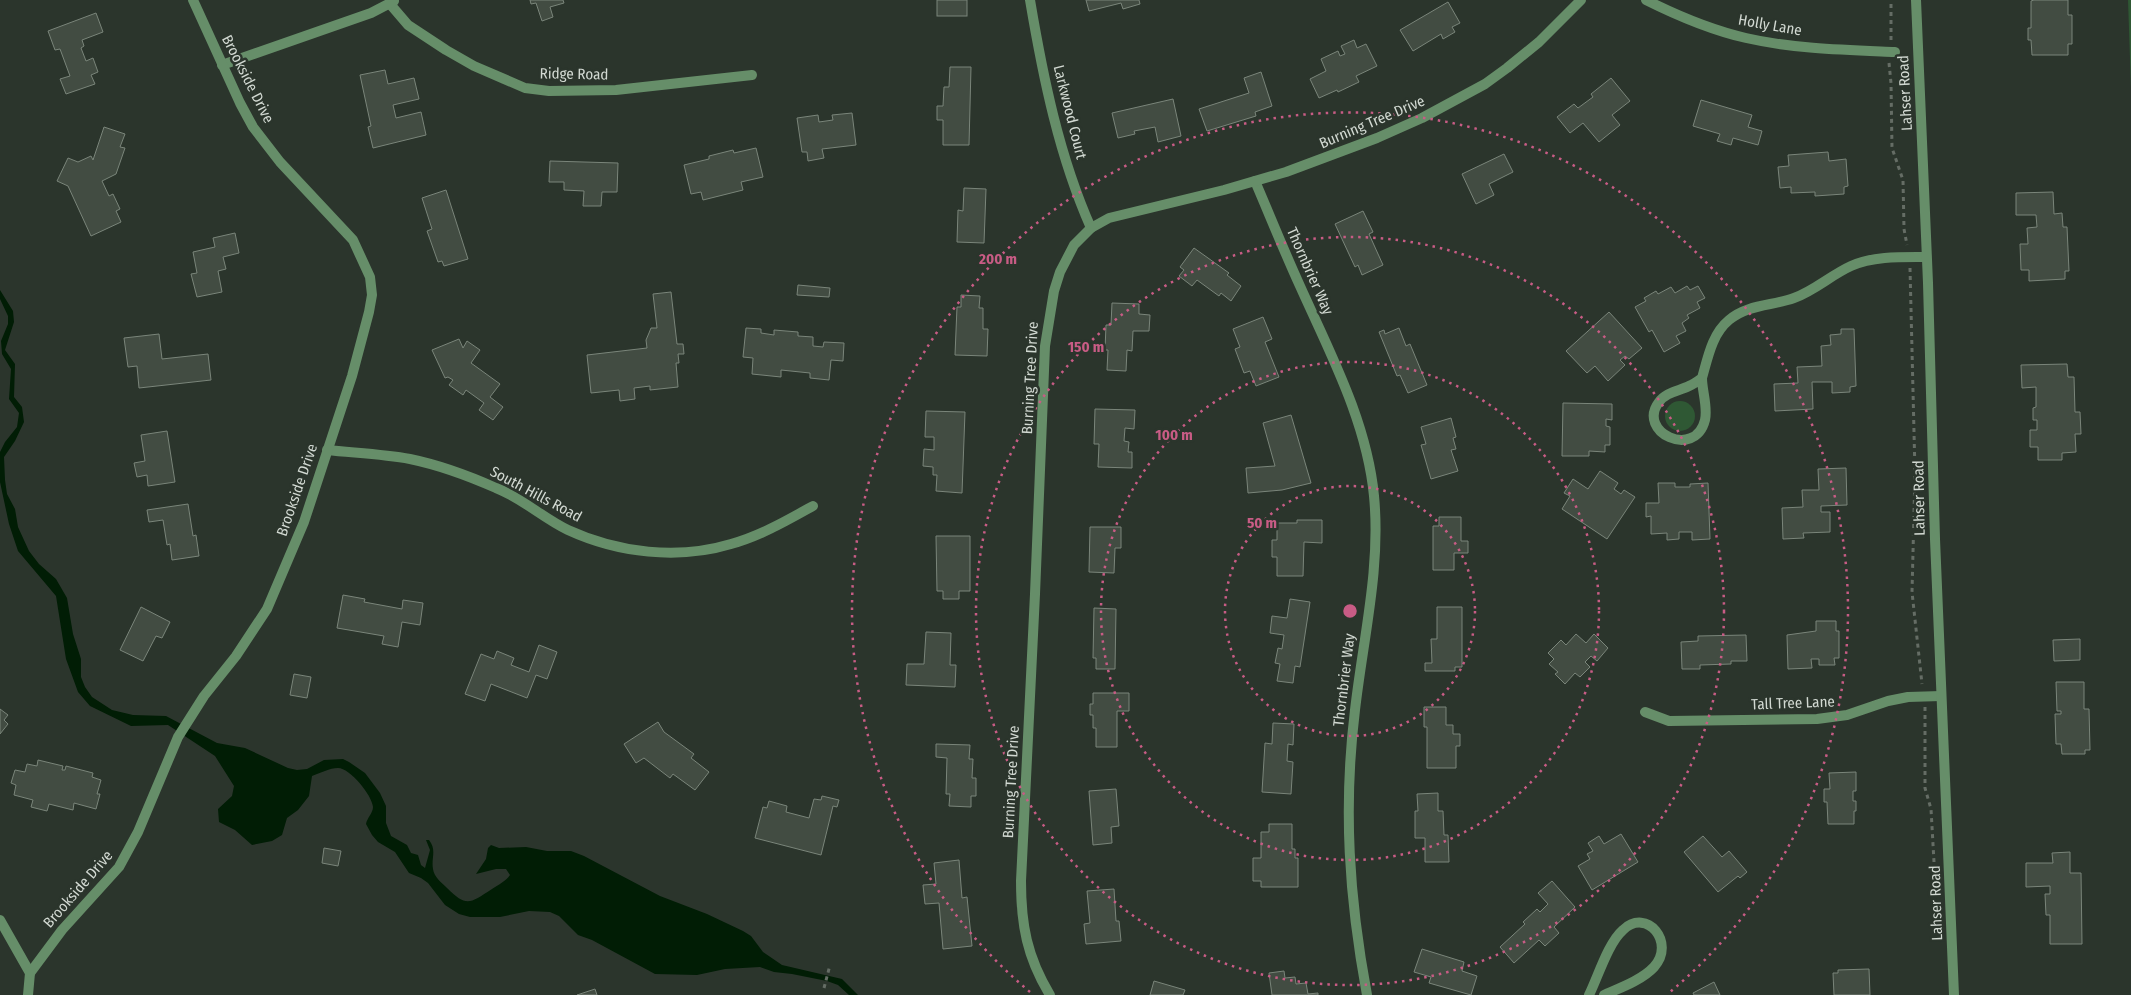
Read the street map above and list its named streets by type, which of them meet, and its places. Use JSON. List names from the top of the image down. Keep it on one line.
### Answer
{"streets":{"street":["Holly Lane","Ridge Road","Brookside Drive","Lahser Road","Larkwood Court","Burning Tree Drive","Thornbrier Way","South Hills Road","Tall Tree Lane"]},"crossings":[["Brookside Drive","South Hills Road"],["Lahser Road","Tall Tree Lane"],["Larkwood Court","Burning Tree Drive"],["Burning Tree Drive","Thornbrier Way"]],"rings":["200 m","150 m","100 m","50 m"]}
